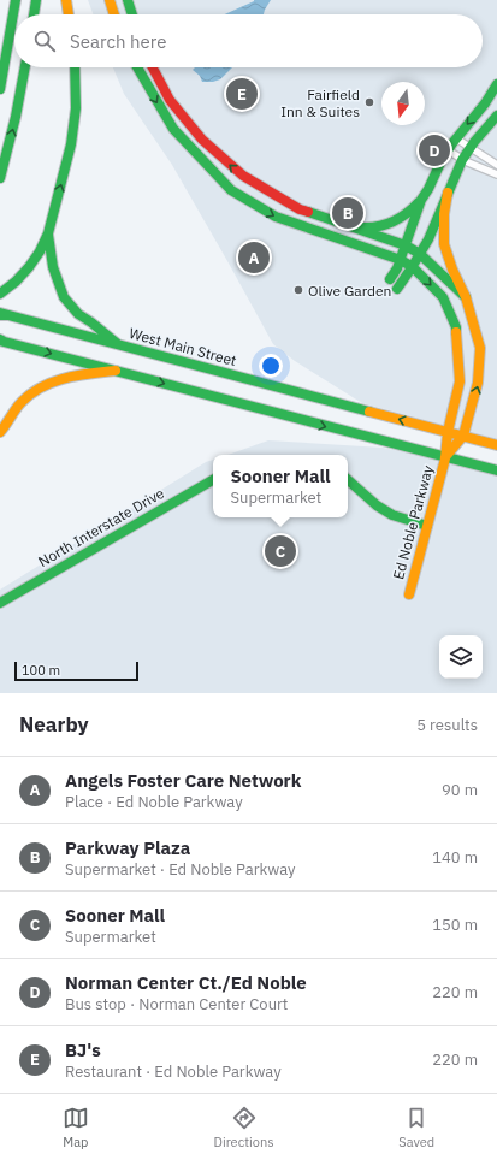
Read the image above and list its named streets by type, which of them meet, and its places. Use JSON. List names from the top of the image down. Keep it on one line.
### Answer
{"streets":{"main road":["West Main Street","Ed Noble Parkway","North Interstate Drive"]},"crossings":[["West Main Street","Ed Noble Parkway"]],"places":["Fairfield Inn & Suites","Olive Garden"],"scale_bar":"100 m","north":"bottom","page":{"search":"Search here","pins":["E","D","B","A","C"],"popup":["Sooner Mall","Supermarket"],"scale":"100 m","heading":["Nearby","5 results"],"list":[{"mark":"A","name":"Angels Foster Care Network","note":"Place · Ed Noble Parkway","value":"90 m"},{"mark":"B","name":"Parkway Plaza","note":"Supermarket · Ed Noble Parkway","value":"140 m"},{"mark":"C","name":"Sooner Mall","note":"Supermarket","value":"150 m"},{"mark":"D","name":"Norman Center Ct./Ed Noble","note":"Bus stop · Norman Center Court","value":"220 m"},{"mark":"E","name":"BJ's","note":"Restaurant · Ed Noble Parkway","value":"220 m"}],"nav":["Map","Directions","Saved"]}}
